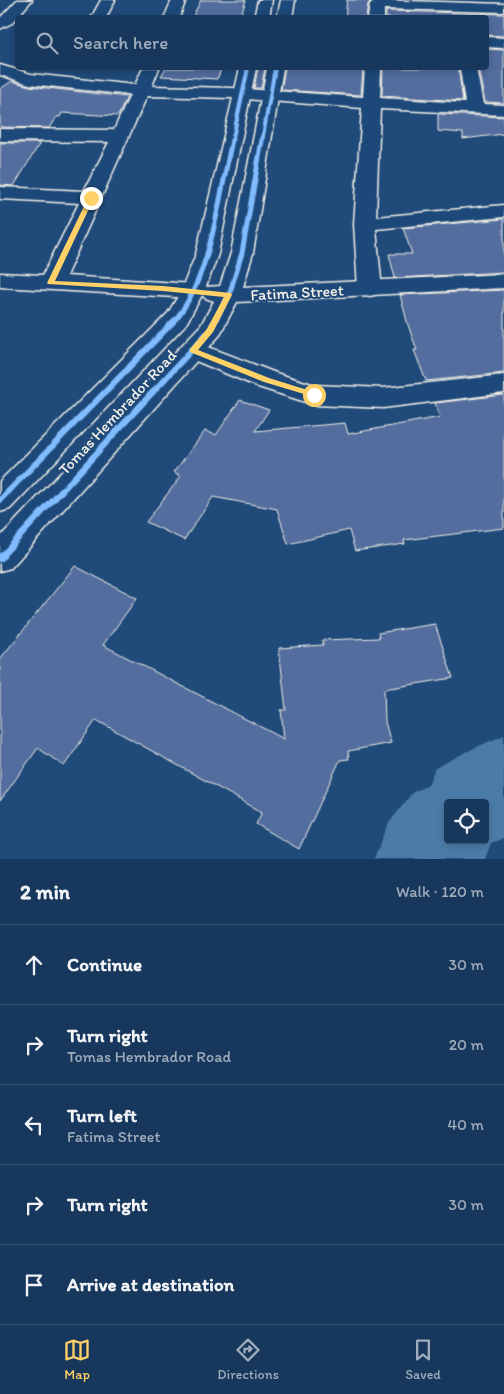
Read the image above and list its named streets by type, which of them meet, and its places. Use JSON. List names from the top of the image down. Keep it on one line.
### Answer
{"streets":{"street":["Fatima Street","Tomas Hembrador Road"]},"crossings":[["Fatima Street","Tomas Hembrador Road"]],"page":{"search":"Search here","heading":["2 min","Walk · 120 m"],"list":[["Continue","30 m"],["Turn right","Tomas Hembrador Road","20 m"],["Turn left","Fatima Street","40 m"],["Turn right","30 m"],"Arrive at destination"],"nav":["Map","Directions","Saved"]}}
